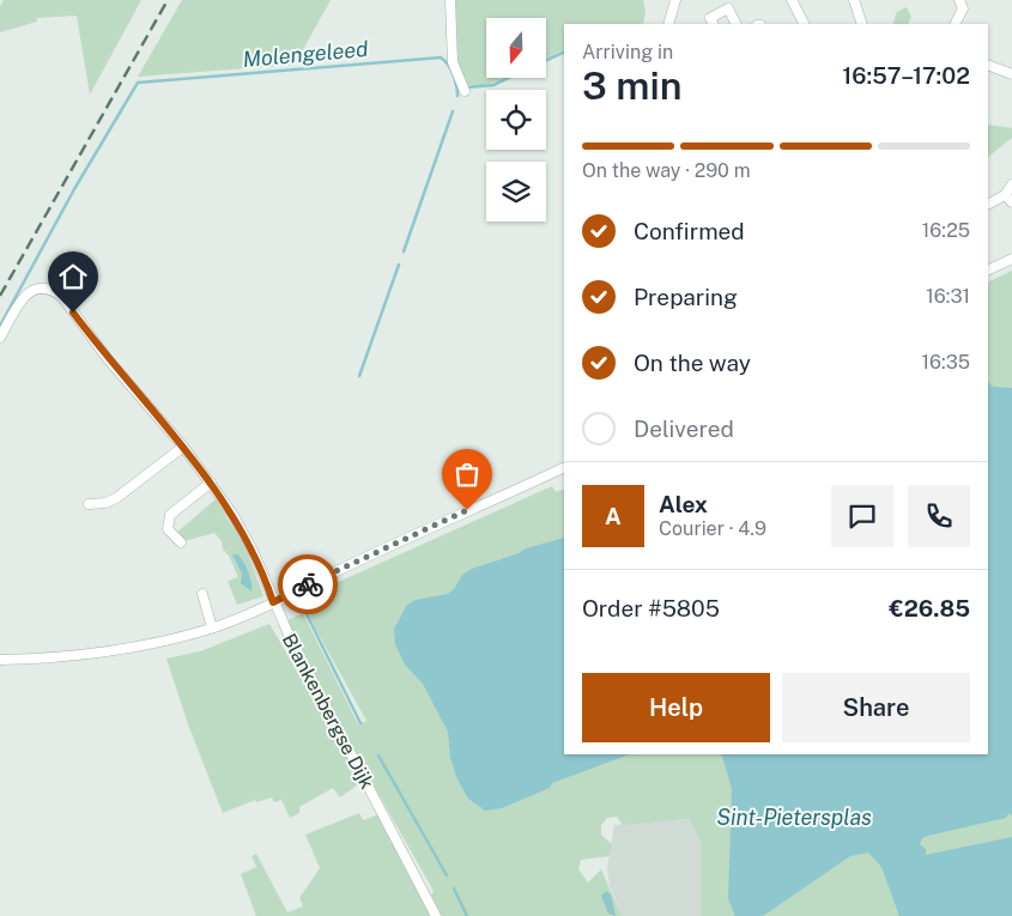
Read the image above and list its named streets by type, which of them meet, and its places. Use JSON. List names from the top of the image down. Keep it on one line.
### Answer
{"streets":{"street":["Blankenbergse Dijk"]},"water":["Molengeleed","Sint-Pietersplas"],"north":"bottom","page":{"heading":["3 min","Arriving in","16:57–17:02"],"panel":["Alex","Courier · 4.9","Order #5805","€26.85"],"bar":"On the way · 290 m","list":[["Confirmed","16:25"],["Preparing","16:31"],["On the way","16:35"],"Delivered"],"round":"A","buttons":["Help","Share"]}}
